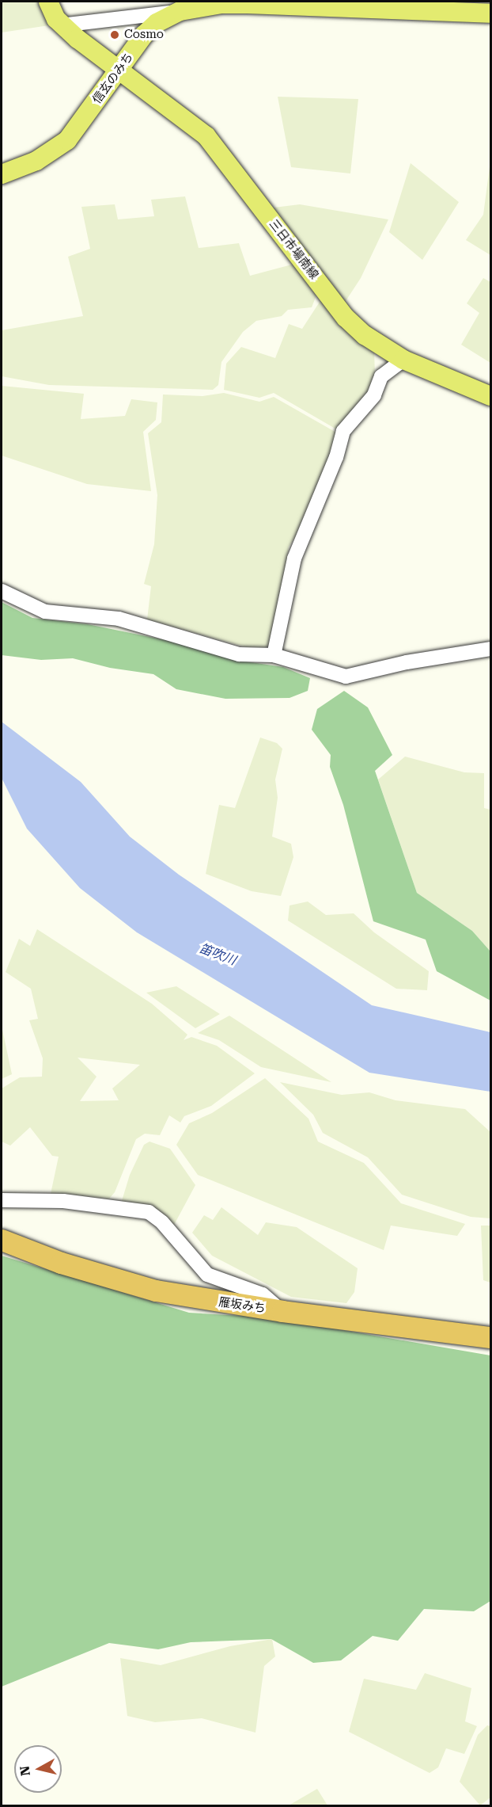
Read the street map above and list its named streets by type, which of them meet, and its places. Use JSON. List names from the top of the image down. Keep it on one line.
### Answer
{"streets":{"highway":["雁坂みち"],"main road":["信玄のみち","三日市場南線"]},"crossings":[["信玄のみち","三日市場南線"]],"water":["笛吹川"],"places":["Cosmo"],"north":"left"}
